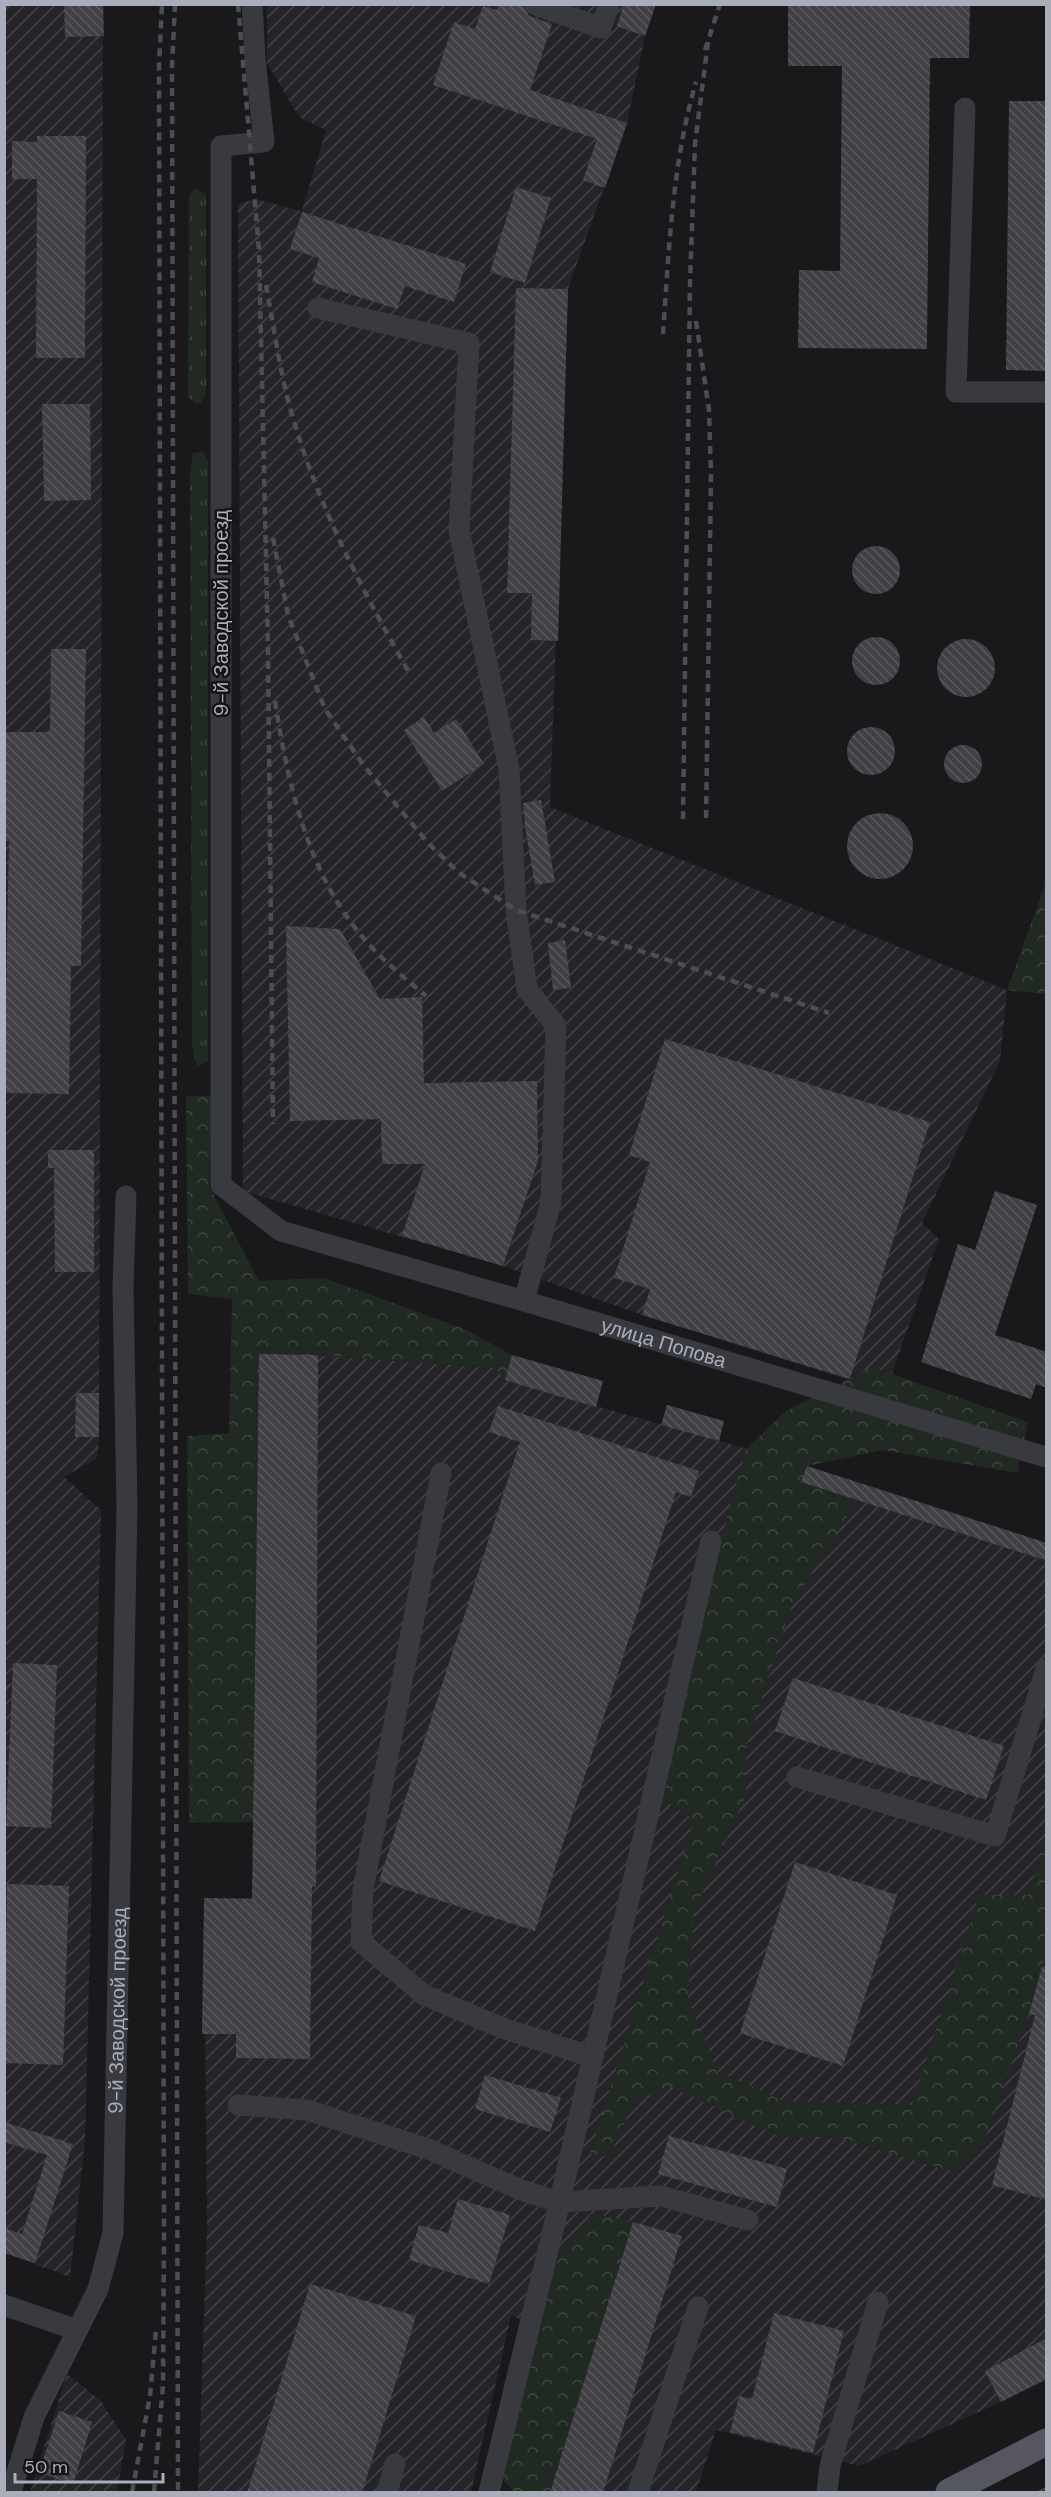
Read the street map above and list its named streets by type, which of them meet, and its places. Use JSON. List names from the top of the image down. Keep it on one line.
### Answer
{"streets":{"street":["9-й Заводской проезд","улица Попова"]},"crossings":[["9-й Заводской проезд","улица Попова"]],"scale_bar":"50 m"}
